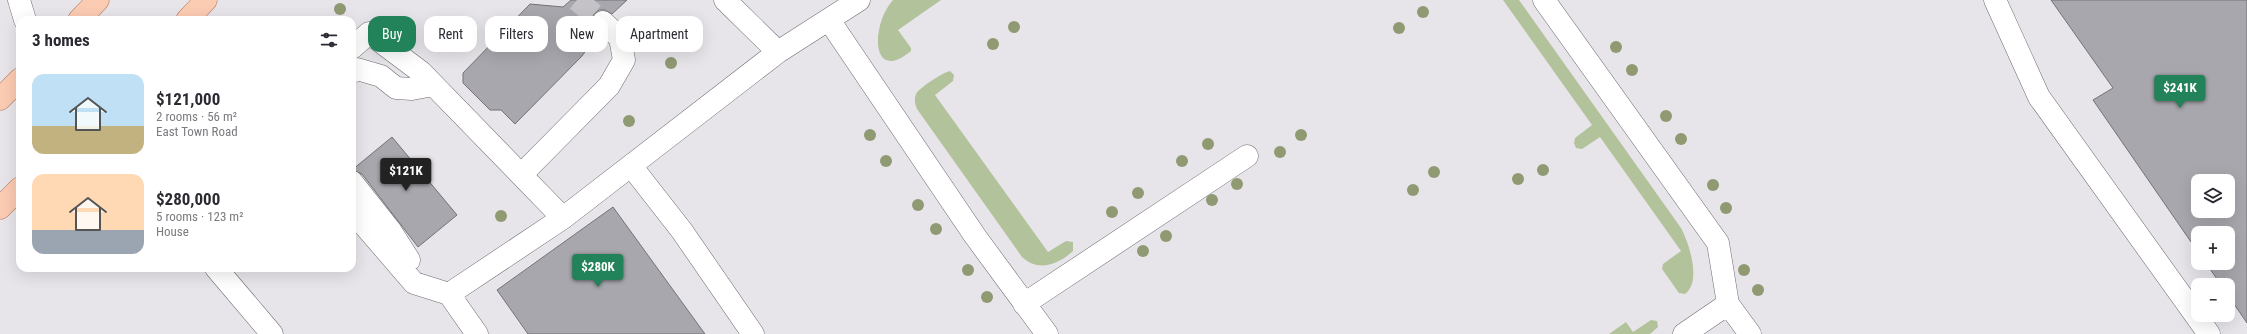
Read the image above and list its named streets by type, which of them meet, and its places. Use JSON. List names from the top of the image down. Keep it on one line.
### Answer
{"page":{"chip":["Buy","Rent","Filters","New","Apartment"],"heading":"3 homes","list":[{"name":"$121,000","note":"2 rooms · 56 m² · East Town Road"},{"name":"$280,000","note":"5 rooms · 123 m² · House"}],"price":["$241K","$121K","$280K"],"map_buttons":["+","−"]}}
